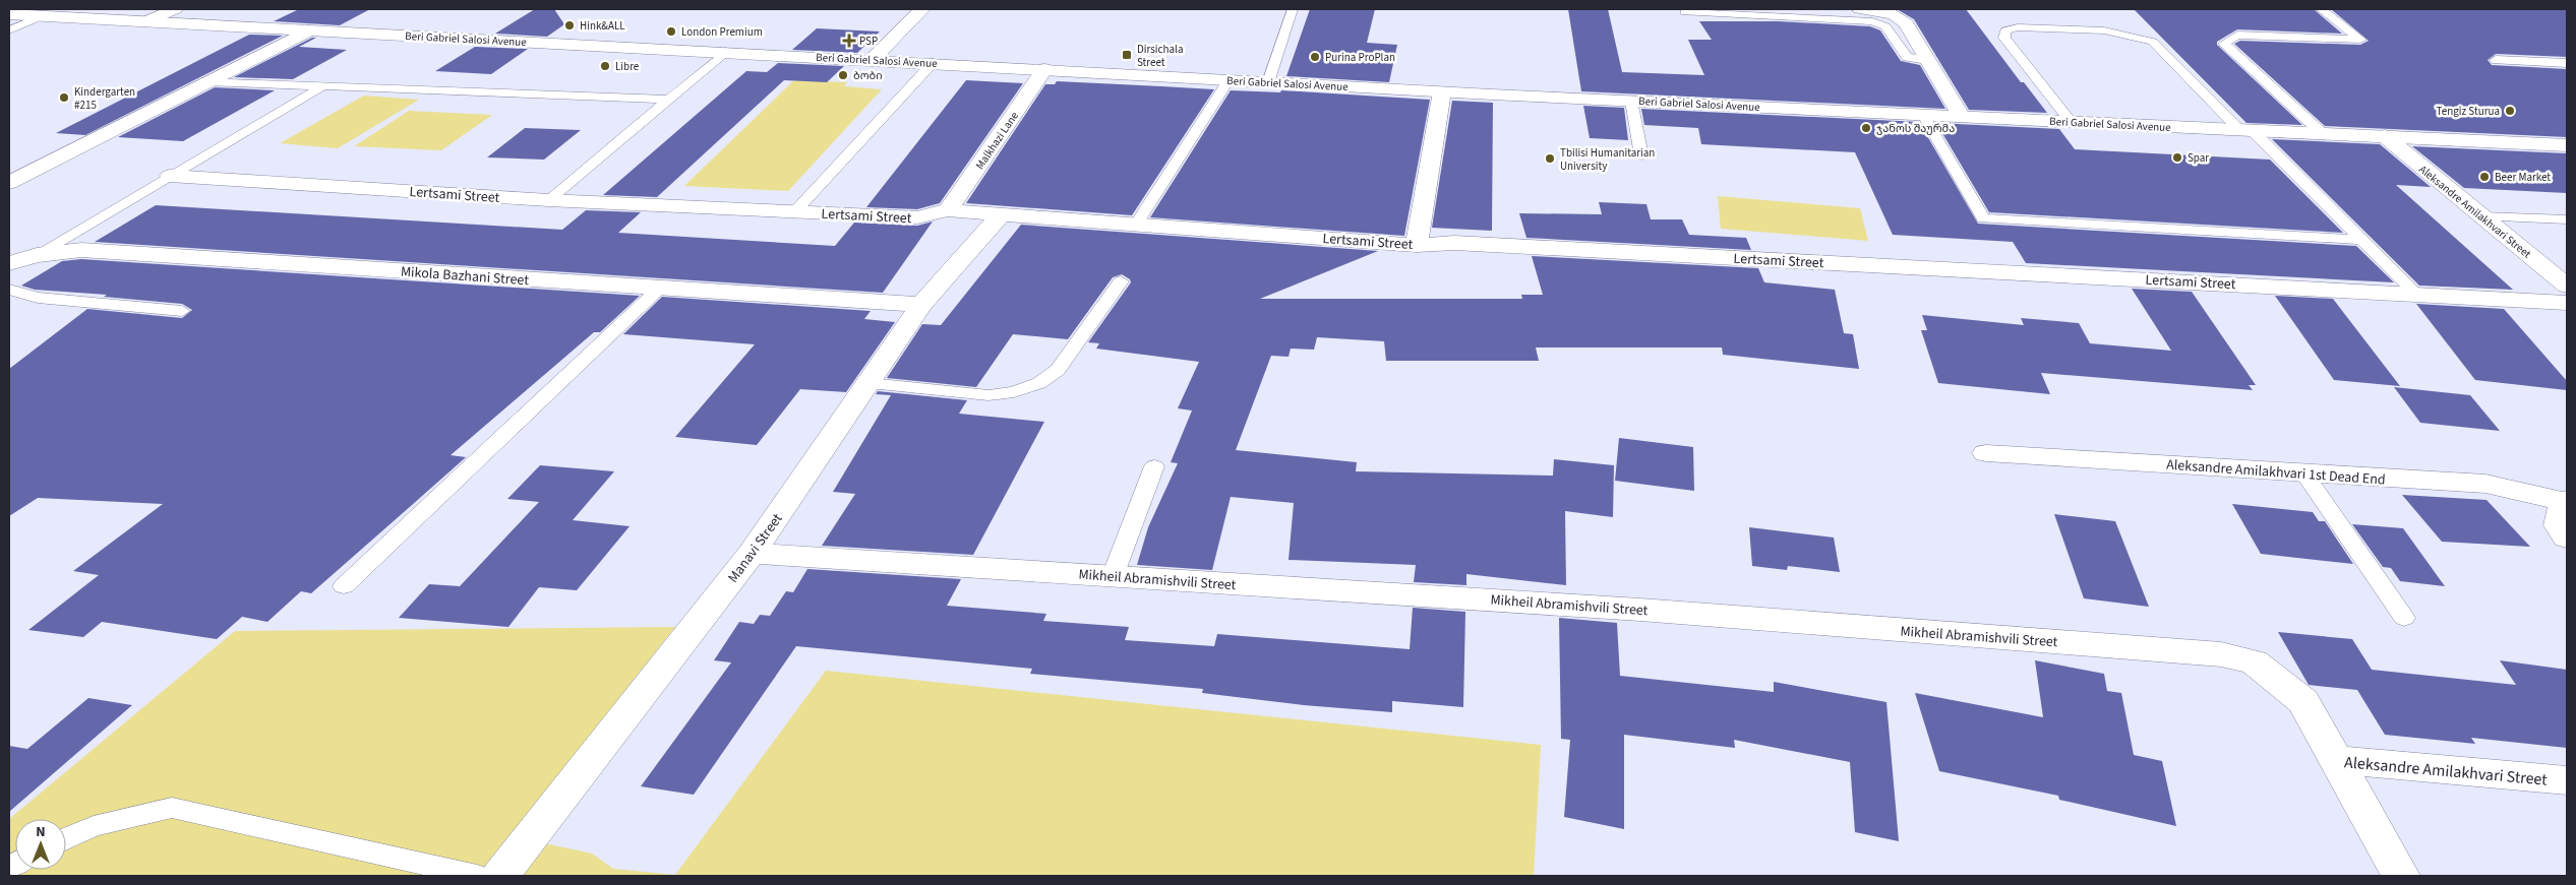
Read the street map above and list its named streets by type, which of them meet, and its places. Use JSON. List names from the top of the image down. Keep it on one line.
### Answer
{"streets":{"street":["Beri Gabriel Salosi Avenue","Malkhazi Lane","Lertsami Street","Aleksandre Amilakhvari Street","Mikola Bazhani Street","Aleksandre Amilakhvari 1st Dead End","Manavi Street","Mikheil Abramishvili Street"]},"crossings":[["Beri Gabriel Salosi Avenue","Malkhazi Lane"],["Beri Gabriel Salosi Avenue","Aleksandre Amilakhvari Street"],["Malkhazi Lane","Lertsami Street"],["Lertsami Street","Manavi Street"],["Aleksandre Amilakhvari Street","Mikheil Abramishvili Street"],["Mikola Bazhani Street","Manavi Street"],["Manavi Street","Mikheil Abramishvili Street"]],"places":{"other":["Hink&ALL","London Premium","Purina ProPlan","Libre","ბობი","Kindergarten #215","Tengiz Sturua","ჯანოს შაურმა","Spar","Tbilisi Humanitarian University","Beer Market"],"health":["PSP"],"transit":["Dirsichala Street"]},"north":"top"}
